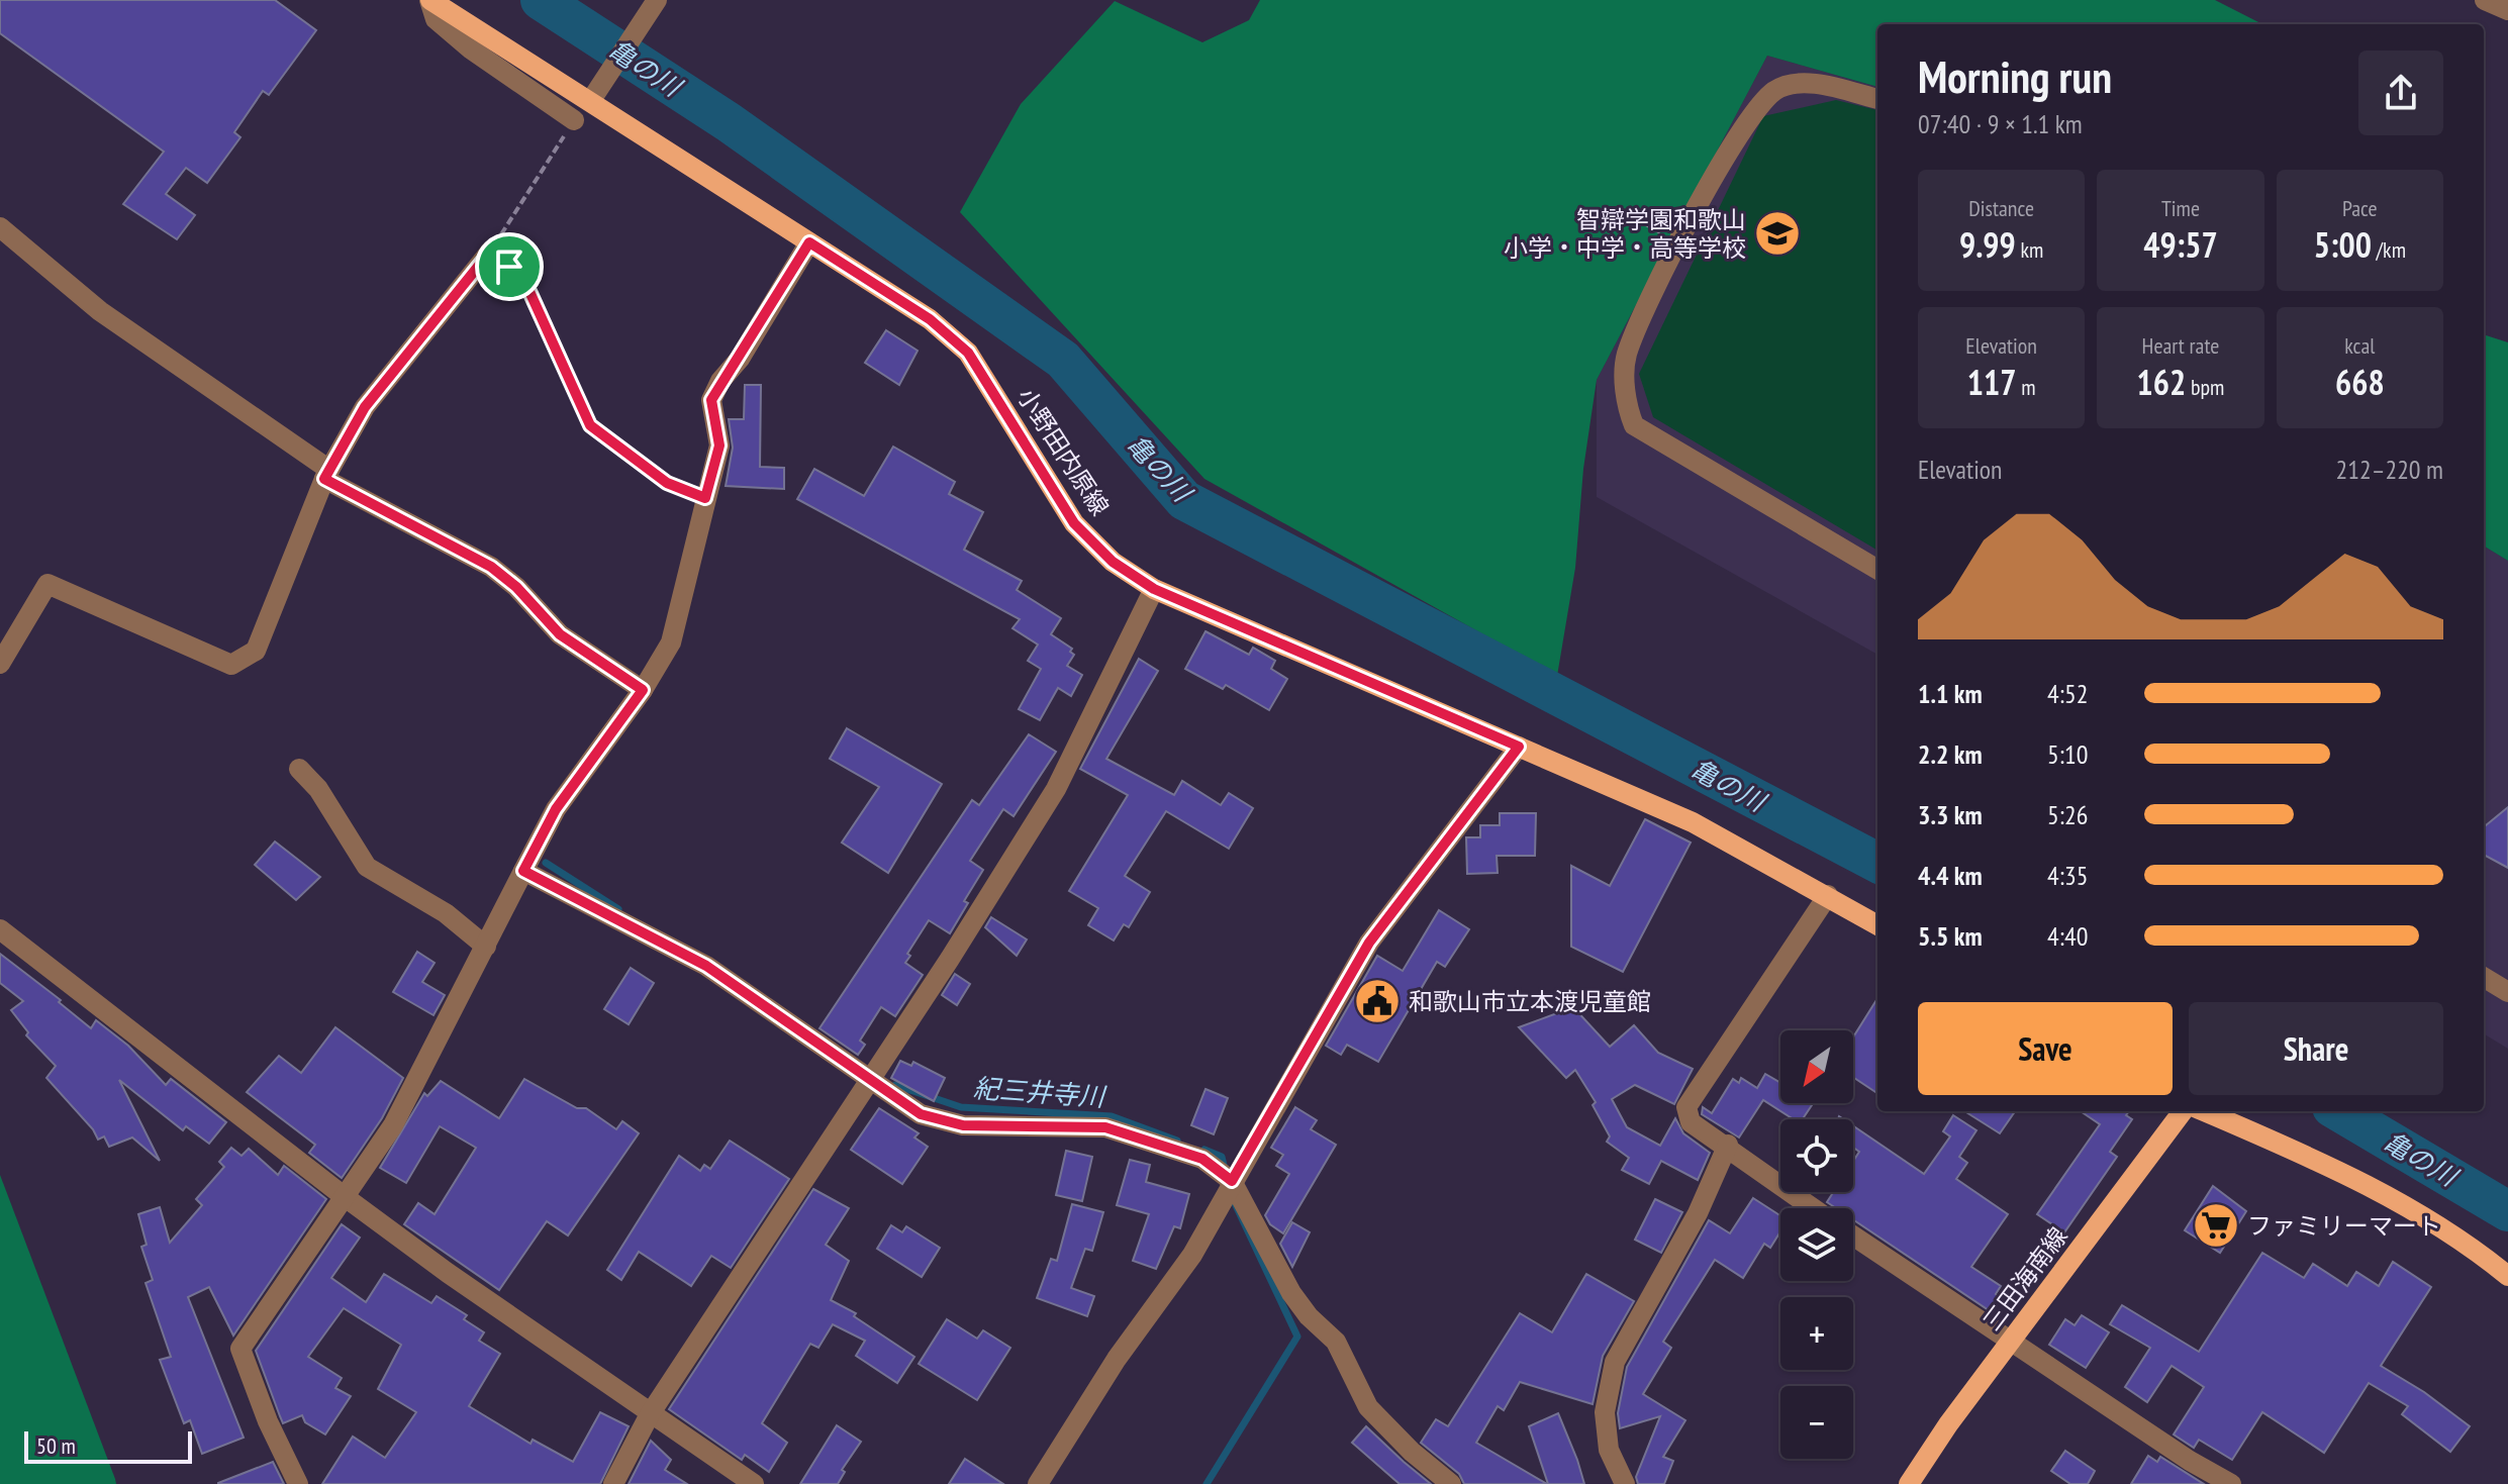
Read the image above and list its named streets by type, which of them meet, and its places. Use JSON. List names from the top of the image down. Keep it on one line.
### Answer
{"streets":{"main road":["小野田内原線","三田海南線"]},"water":["亀の川","紀三井寺川"],"places":{"school or university":["智辯学園和歌山 小学・中学・高等学校"],"public building":["和歌山市立本渡児童館"],"supermarket":["ファミリーマート"]},"scale_bar":"50 m","north":"bottom left","page":{"heading":["Morning run","07:40 · 9 × 1.1 km"],"stats":[["Distance","9.99 km"],["Time","49:57"],["Pace","5:00 /km"],["Elevation","117 m"],["Heart rate","162 bpm"],["kcal","668"]],"chart":["Elevation","212–220 m"],"list":[{"name":"1.1 km","note":"4:52"},{"name":"2.2 km","note":"5:10"},{"name":"3.3 km","note":"5:26"},{"name":"4.4 km","note":"4:35"},{"name":"5.5 km","note":"4:40"}],"buttons":["Save","Share"],"map_buttons":["+","−"],"scale":"50 m"}}
